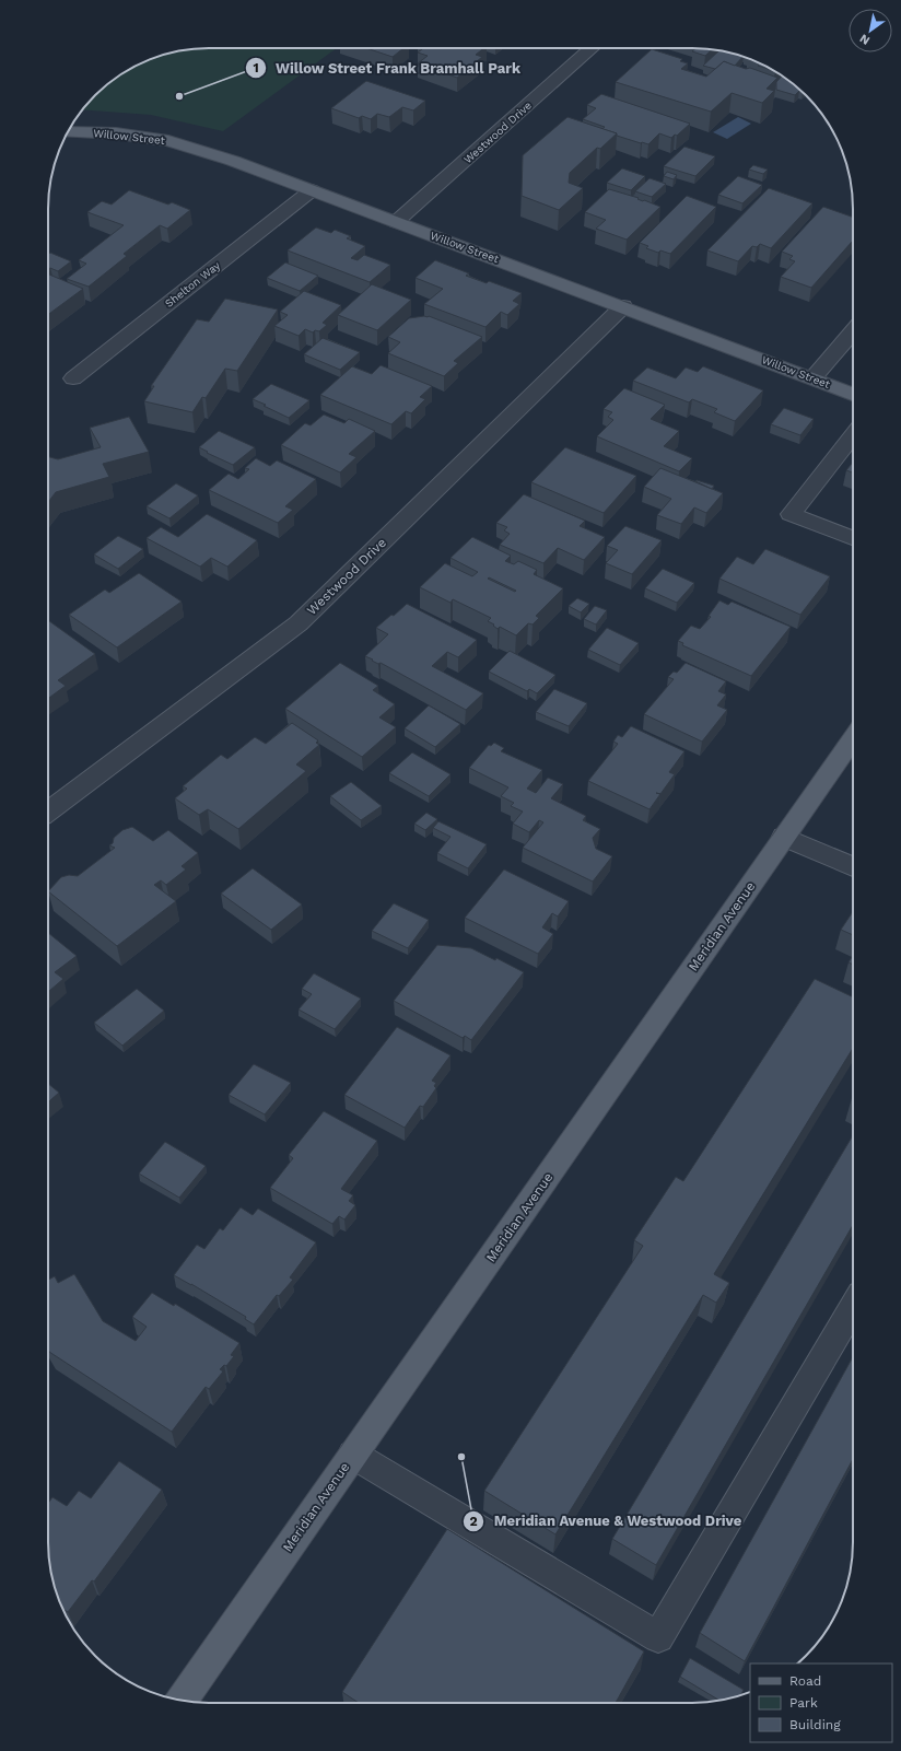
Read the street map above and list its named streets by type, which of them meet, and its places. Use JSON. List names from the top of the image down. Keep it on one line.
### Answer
{"streets":{"main road":["Willow Street","Meridian Avenue"],"street":["Westwood Drive","Shelton Way"]},"crossings":[["Westwood Drive","Willow Street"],["Willow Street","Shelton Way"]],"places":["Willow Street Frank Bramhall Park","Meridian Avenue & Westwood Drive"],"legend":["Road","Park","Building"],"north":"bottom left"}
